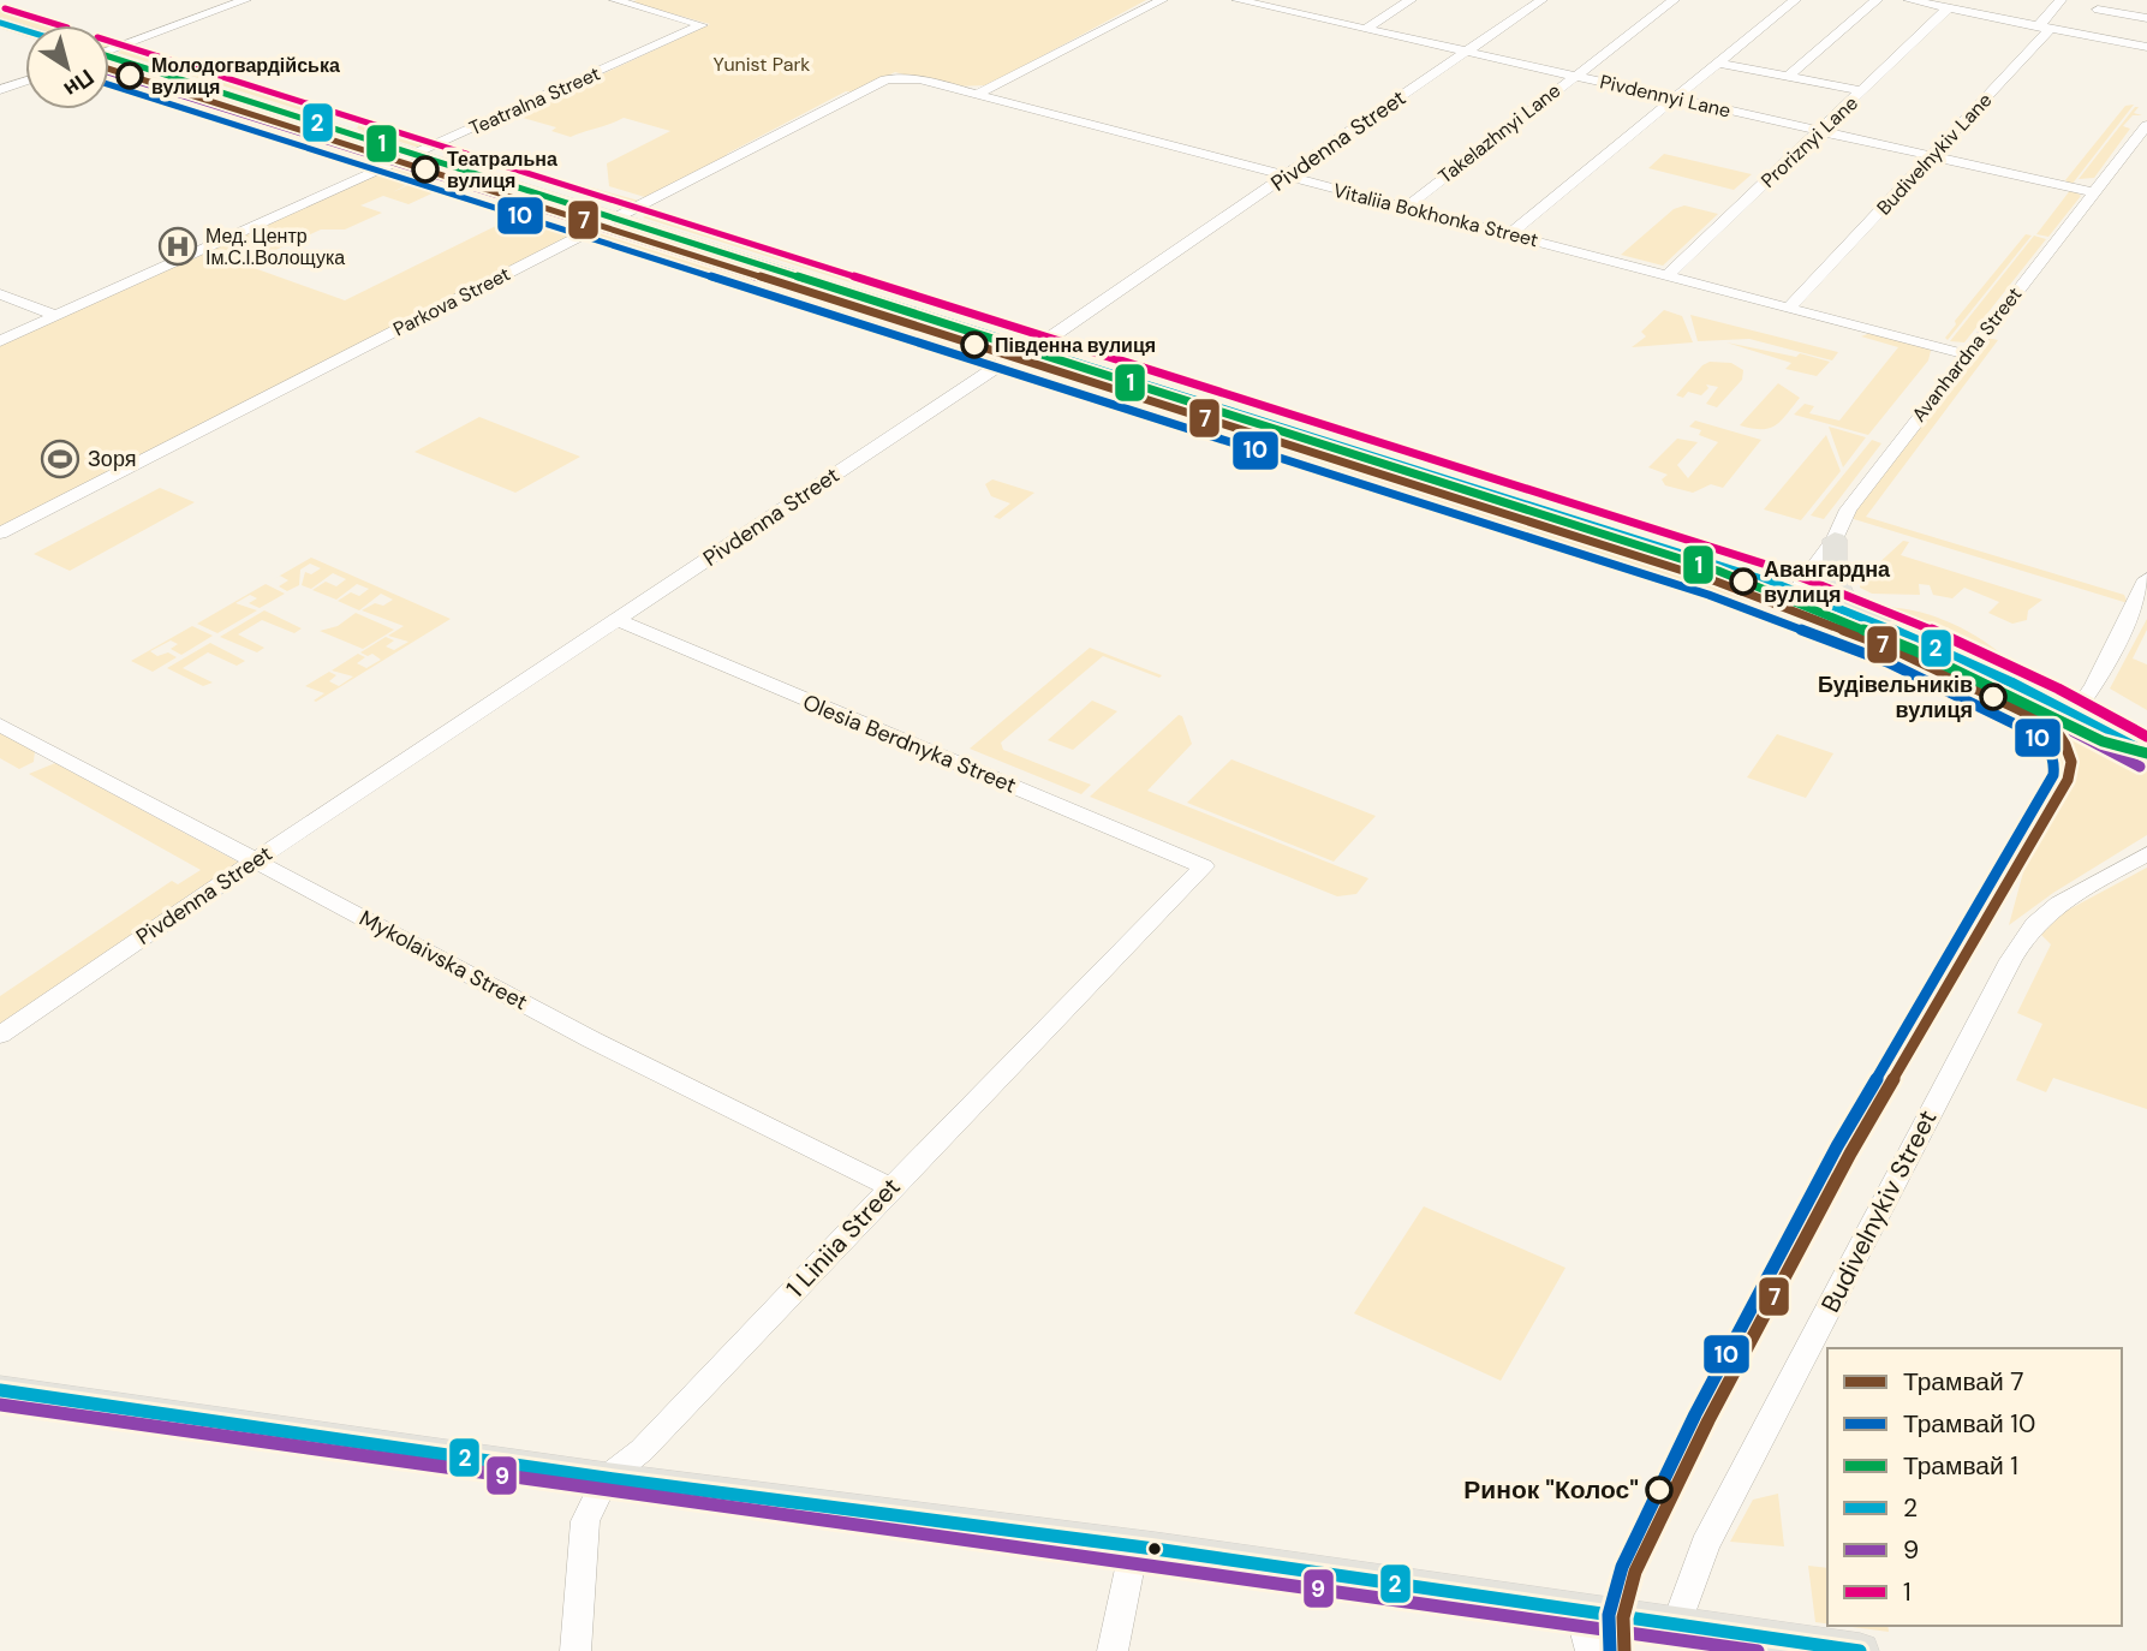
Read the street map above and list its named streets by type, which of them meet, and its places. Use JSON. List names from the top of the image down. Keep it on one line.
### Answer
{"streets":{"street":["Pivdennyi Lane","Teatralna Street","Takelazhnyi Lane","Pivdenna Street","Proriznyi Lane","Budivelnykiv Lane","Vitaliia Bokhonka Street","Parkova Street","Avanhardna Street","Olesia Berdnyka Street","Mykolaivska Street","Budivelnykiv Street","1 Liniia Street"]},"crossings":[["Pivdennyi Lane","Takelazhnyi Lane"],["Pivdennyi Lane","Pivdenna Street"],["Pivdennyi Lane","Proriznyi Lane"],["Pivdennyi Lane","Budivelnykiv Lane"],["Pivdennyi Lane","Avanhardna Street"],["Takelazhnyi Lane","Vitaliia Bokhonka Street"],["Pivdenna Street","Vitaliia Bokhonka Street"],["Pivdenna Street","Olesia Berdnyka Street"],["Pivdenna Street","Mykolaivska Street"],["Proriznyi Lane","Vitaliia Bokhonka Street"],["Budivelnykiv Lane","Vitaliia Bokhonka Street"],["Vitaliia Bokhonka Street","Parkova Street"],["Vitaliia Bokhonka Street","Avanhardna Street"],["Olesia Berdnyka Street","1 Liniia Street"],["Mykolaivska Street","1 Liniia Street"]],"parks":["Yunist Park"],"places":{"other":["Молодогвардійська вулиця","Театральна вулиця","Південна вулиця","Авангардна вулиця","Будівельників вулиця","Ринок \"Колос\""],"hospital":["Мед. Центр Ім.С.І.Волощука"],"sports":["Зоря"]},"lines":["transit line 1","transit line 2","tram line 1","tram line 7","transit line 9","tram line 10"],"legend":["Трамвай 7","Трамвай 10","Трамвай 1","2","9","1"],"north":"bottom right"}
